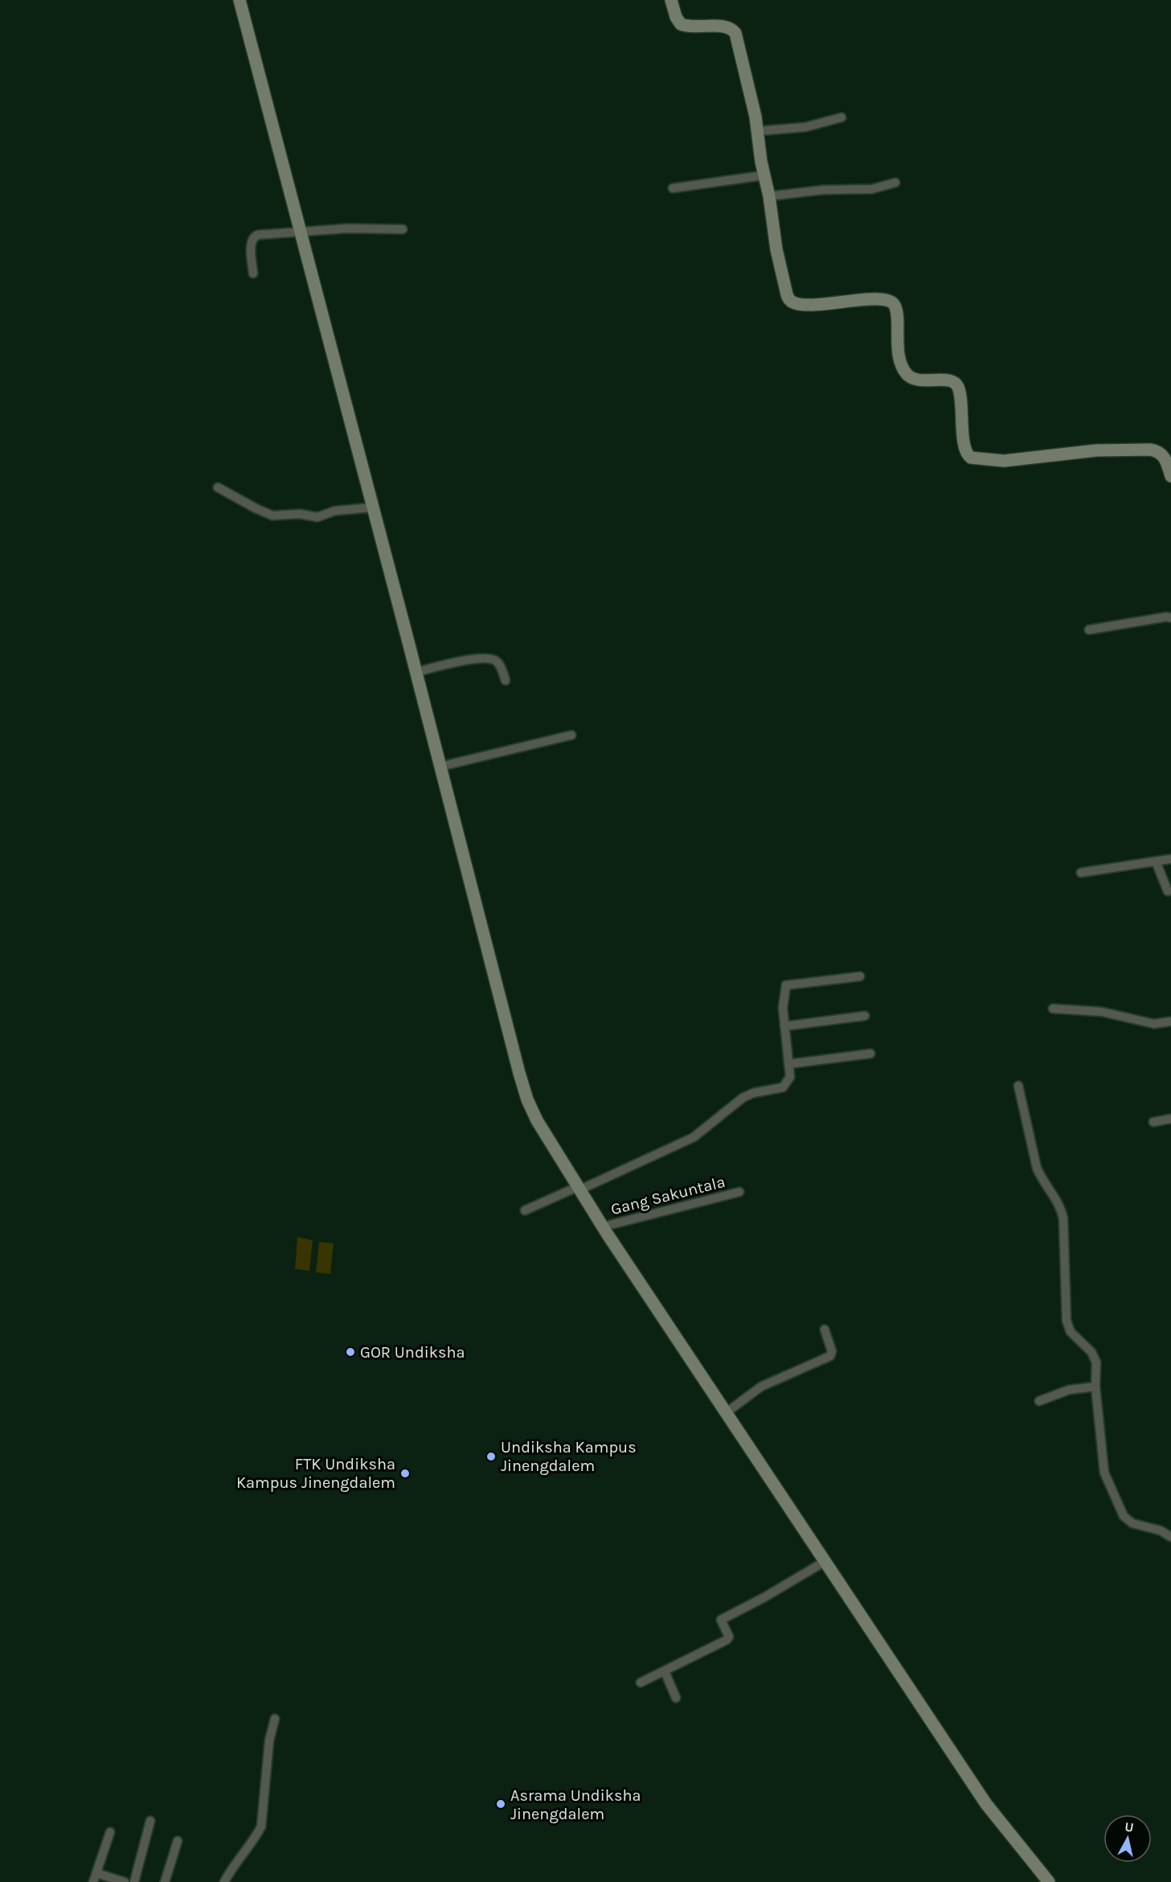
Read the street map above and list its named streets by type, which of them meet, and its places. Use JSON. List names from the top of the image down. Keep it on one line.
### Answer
{"streets":{"street":["Gang Sakuntala"]},"places":["GOR Undiksha","Undiksha Kampus Jinengdalem","FTK Undiksha Kampus Jinengdalem","Asrama Undiksha Jinengdalem"],"north":"top"}
